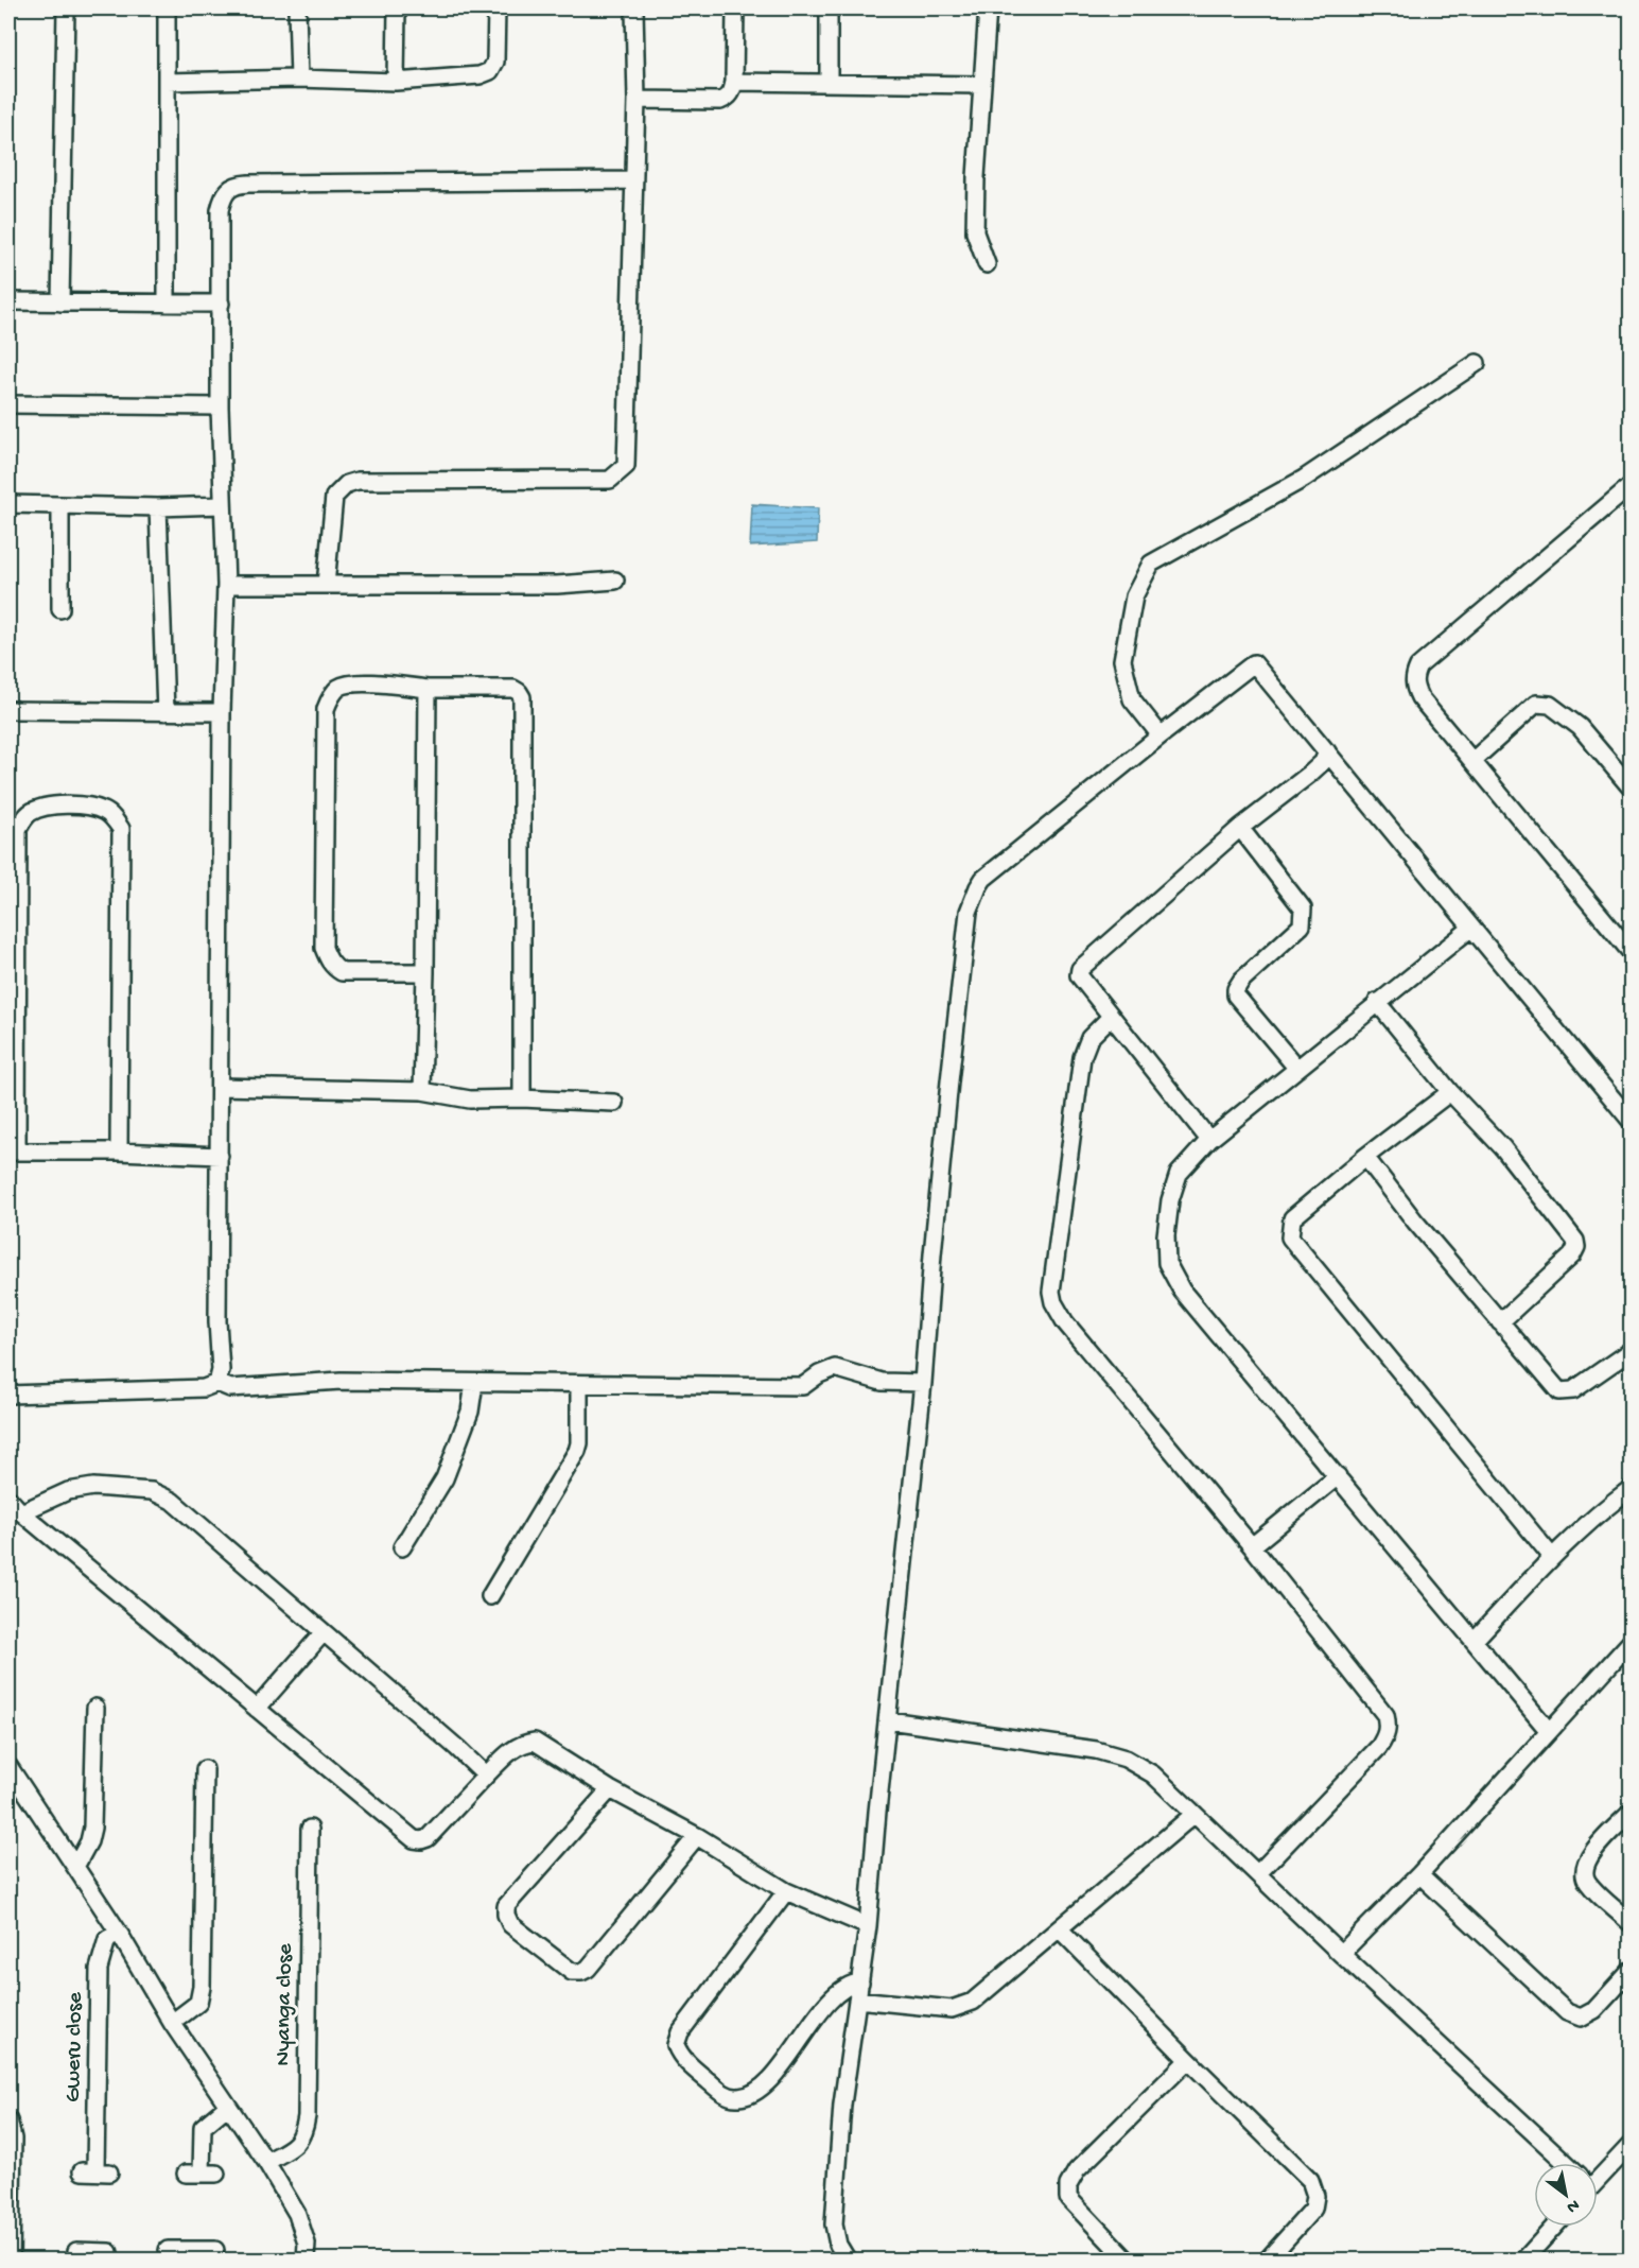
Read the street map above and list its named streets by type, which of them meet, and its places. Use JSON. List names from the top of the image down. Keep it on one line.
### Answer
{"streets":{"street":["Nyanga close","Gweru close"]},"north":"bottom right"}
